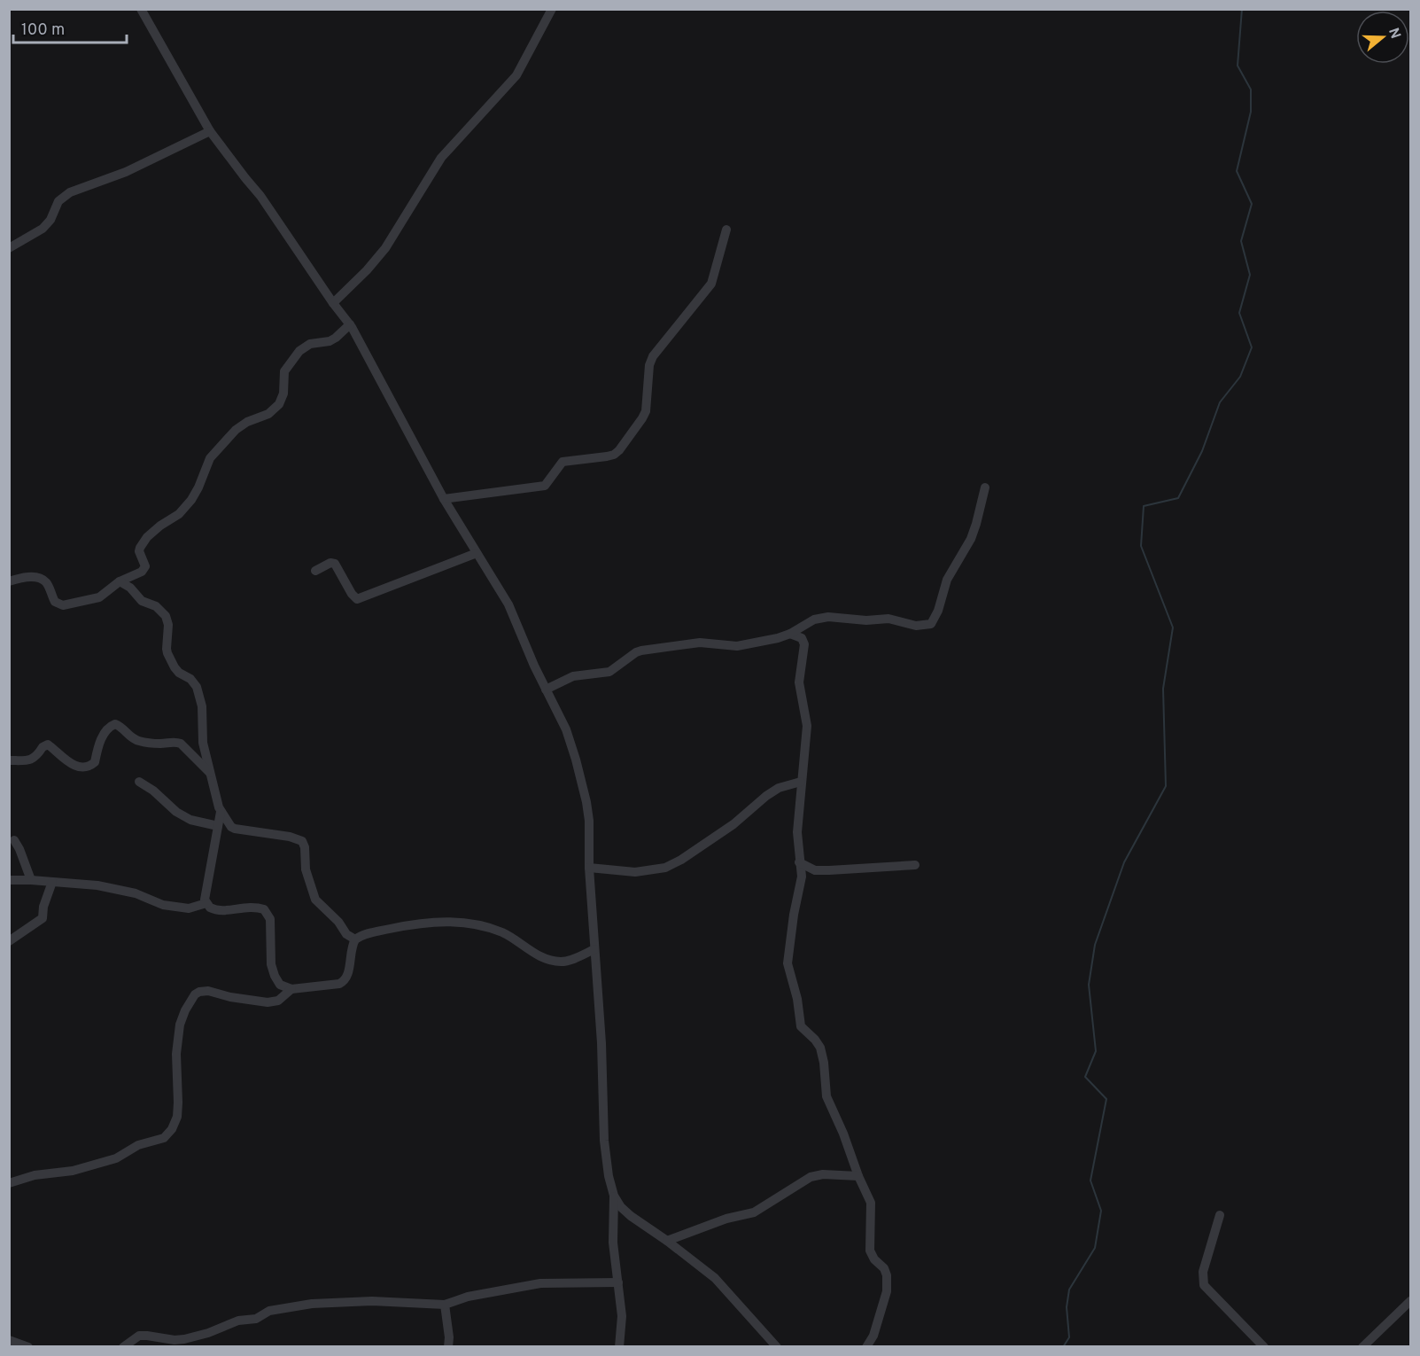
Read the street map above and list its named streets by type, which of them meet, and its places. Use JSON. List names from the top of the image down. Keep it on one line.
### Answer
{"scale_bar":"100 m","north":"right"}
